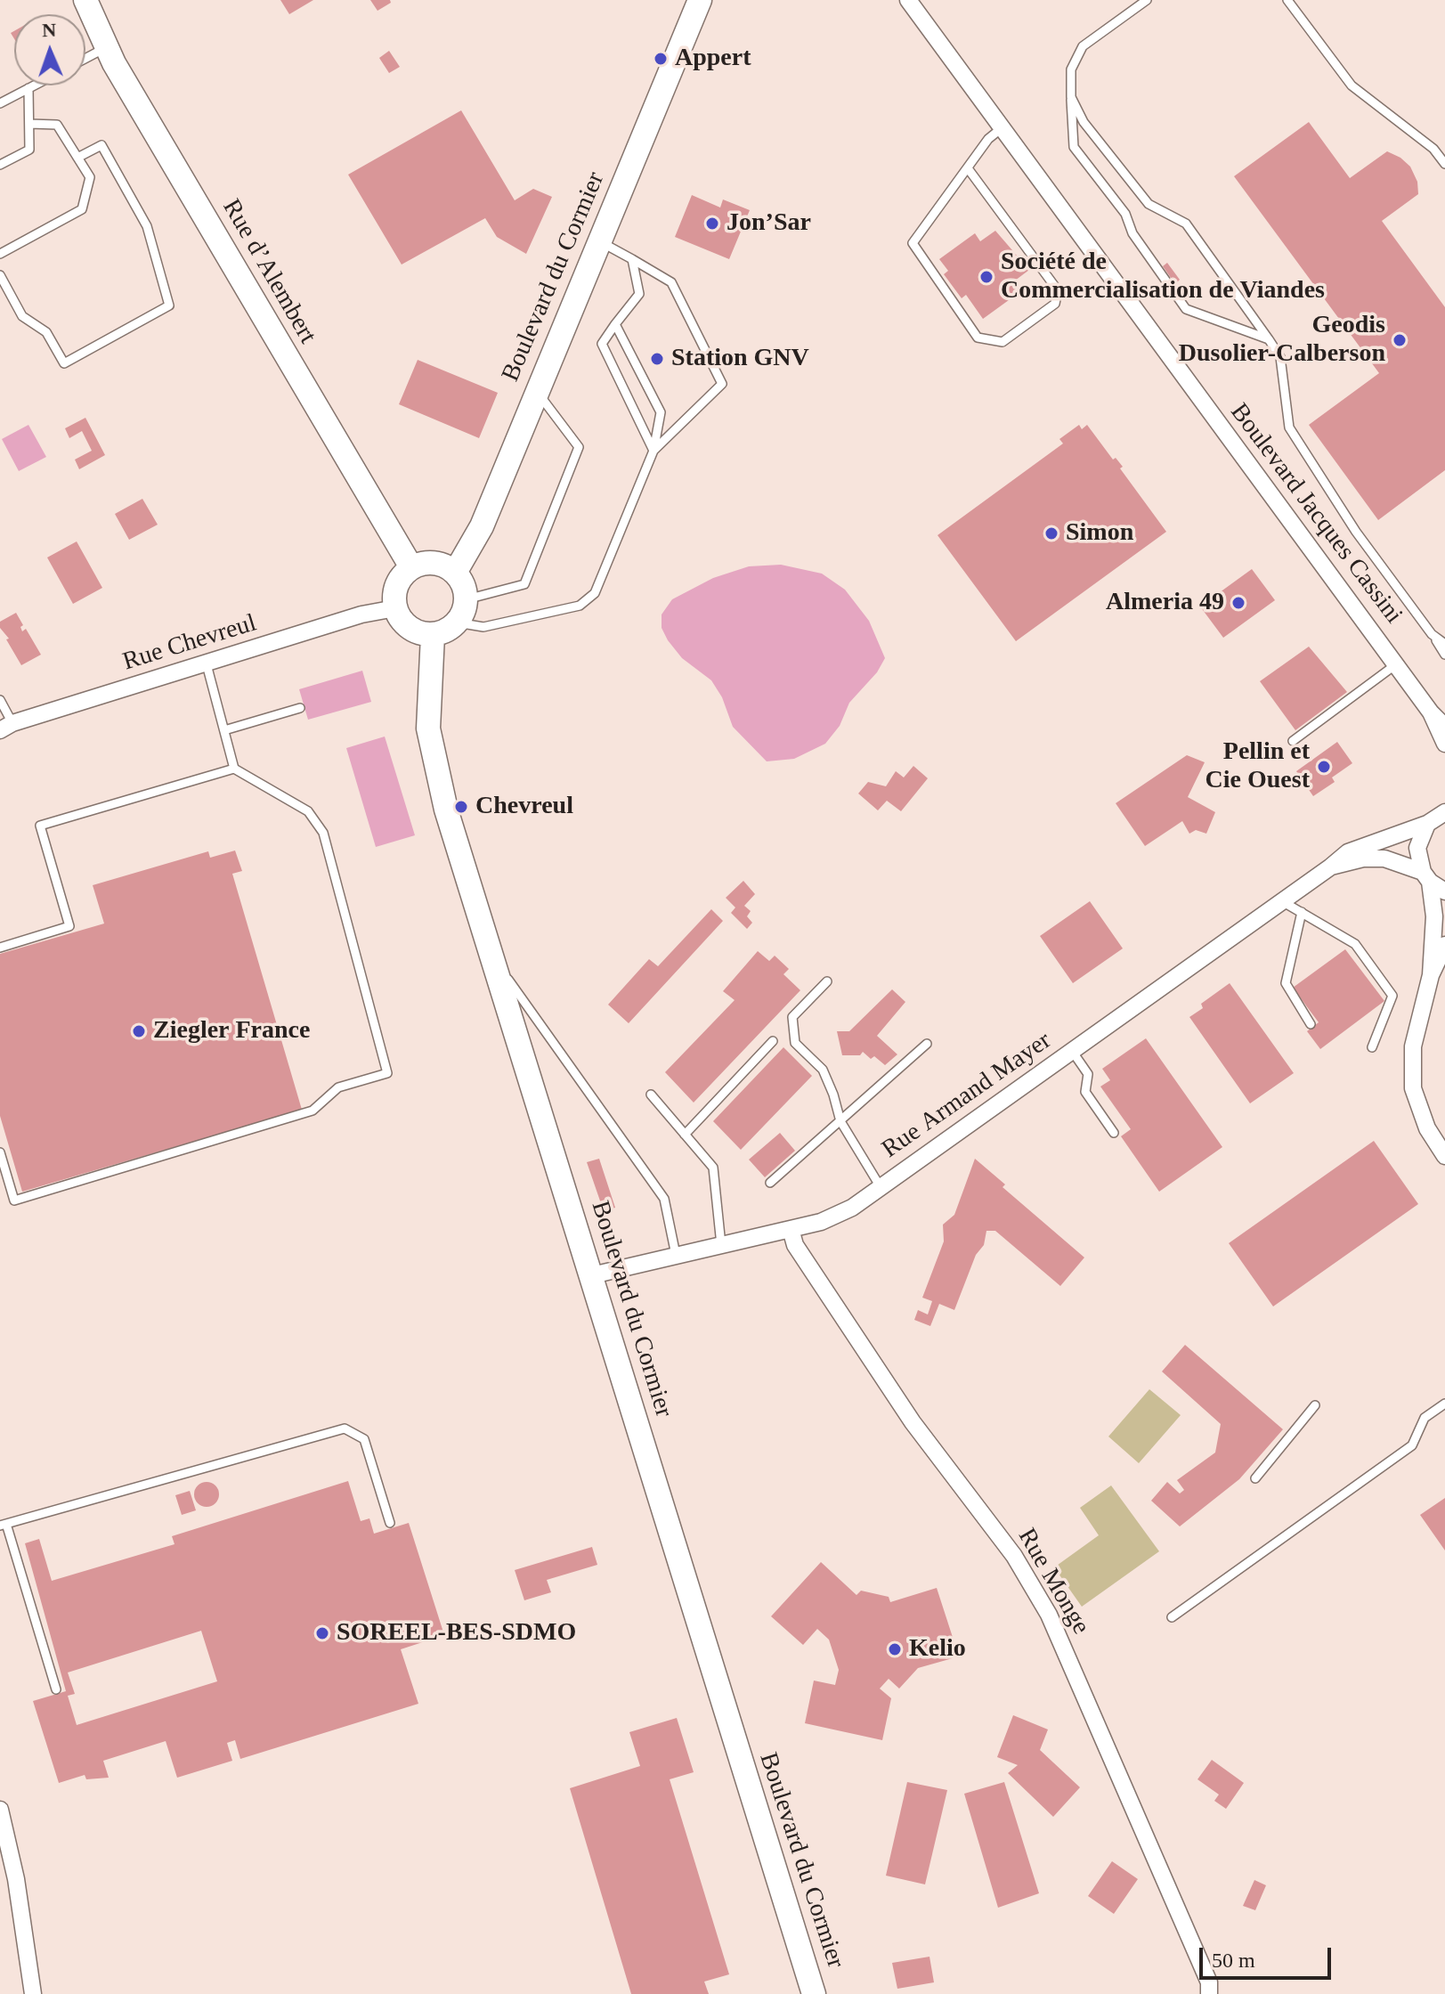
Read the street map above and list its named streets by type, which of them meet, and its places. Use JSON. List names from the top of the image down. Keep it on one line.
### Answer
{"streets":{"street":["Rue d’Alembert","Boulevard du Cormier","Boulevard Jacques Cassini","Rue Chevreul","Rue Armand Mayer","Rue Monge"]},"crossings":[["Rue d’Alembert","Boulevard du Cormier"],["Rue d’Alembert","Rue Chevreul"],["Boulevard du Cormier","Rue Chevreul"],["Boulevard du Cormier","Rue Armand Mayer"],["Rue Armand Mayer","Rue Monge"]],"places":["Appert","Jon’Sar","Société de Commercialisation de Viandes","Geodis Dusolier-Calberson","Station GNV","Simon","Almeria 49","Pellin et Cie Ouest","Chevreul","Ziegler France","SOREEL-BES-SDMO","Kelio"],"scale_bar":"50 m","north":"top"}
